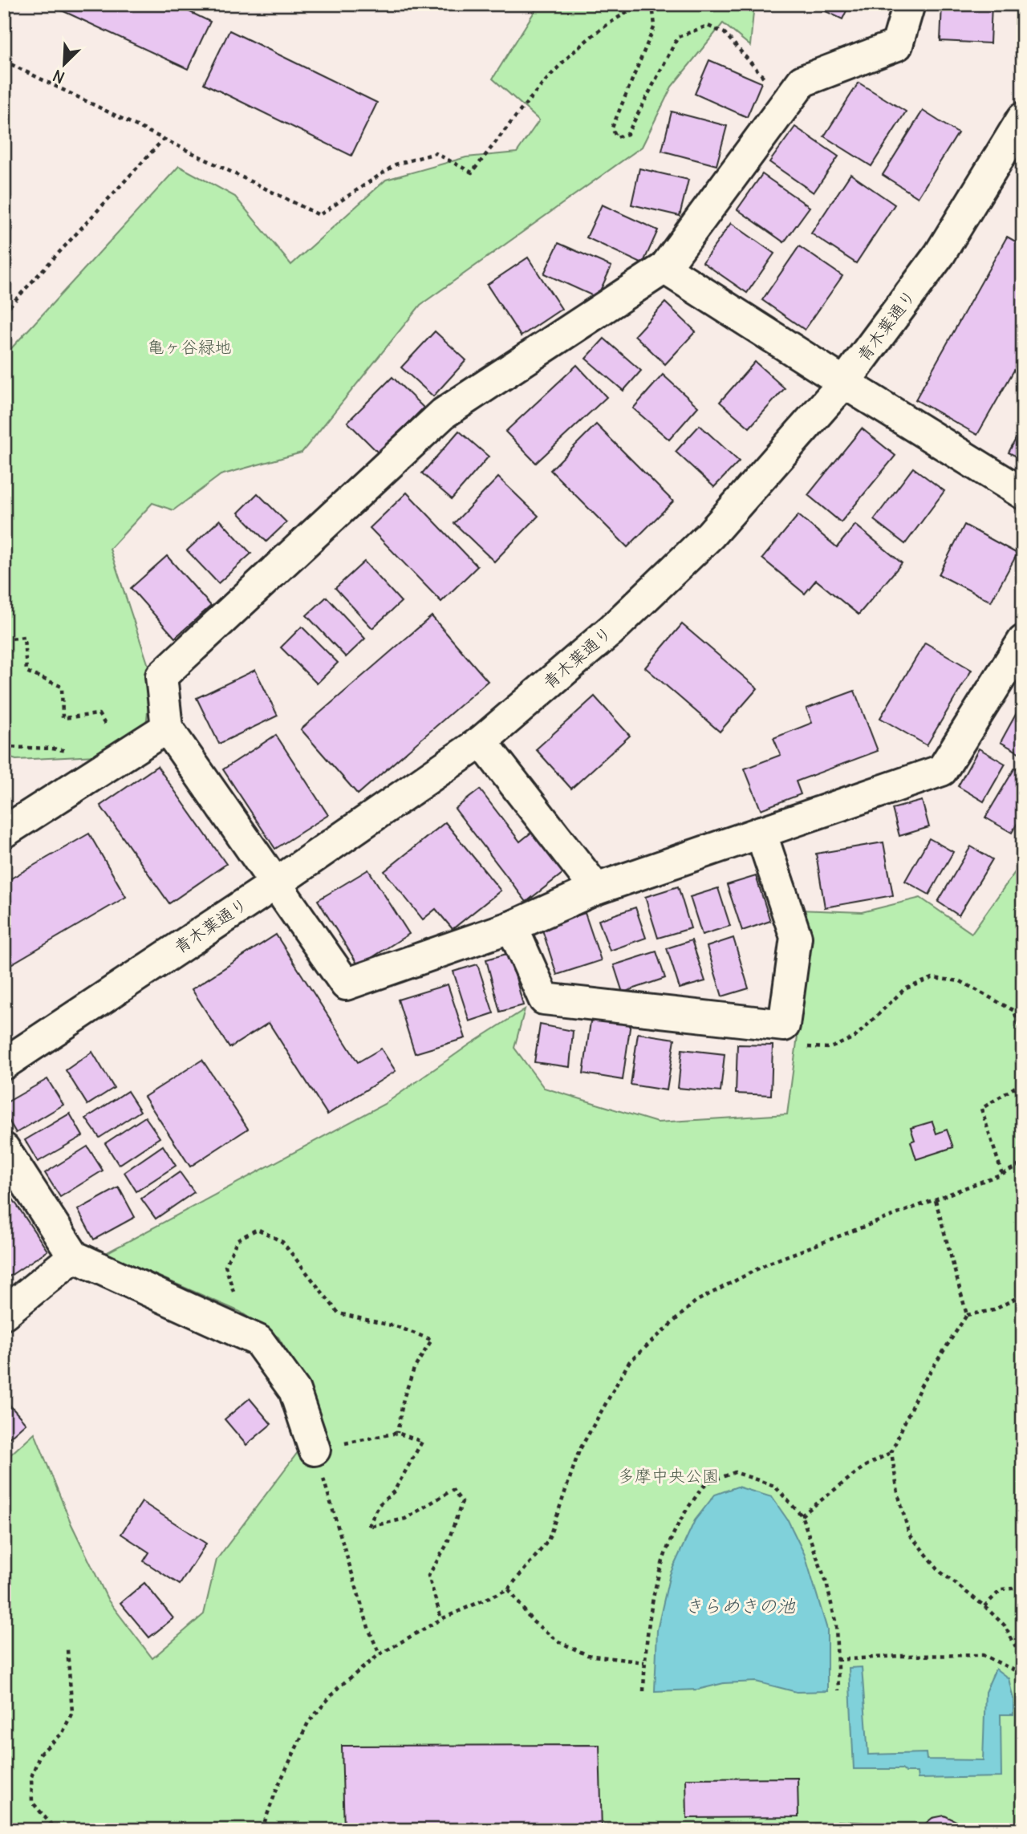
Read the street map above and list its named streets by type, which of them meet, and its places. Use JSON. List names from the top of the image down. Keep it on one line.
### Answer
{"streets":{"street":["青木葉通り"]},"water":["きらめきの池"],"parks":["亀ヶ谷緑地","多摩中央公園"],"north":"bottom left"}
